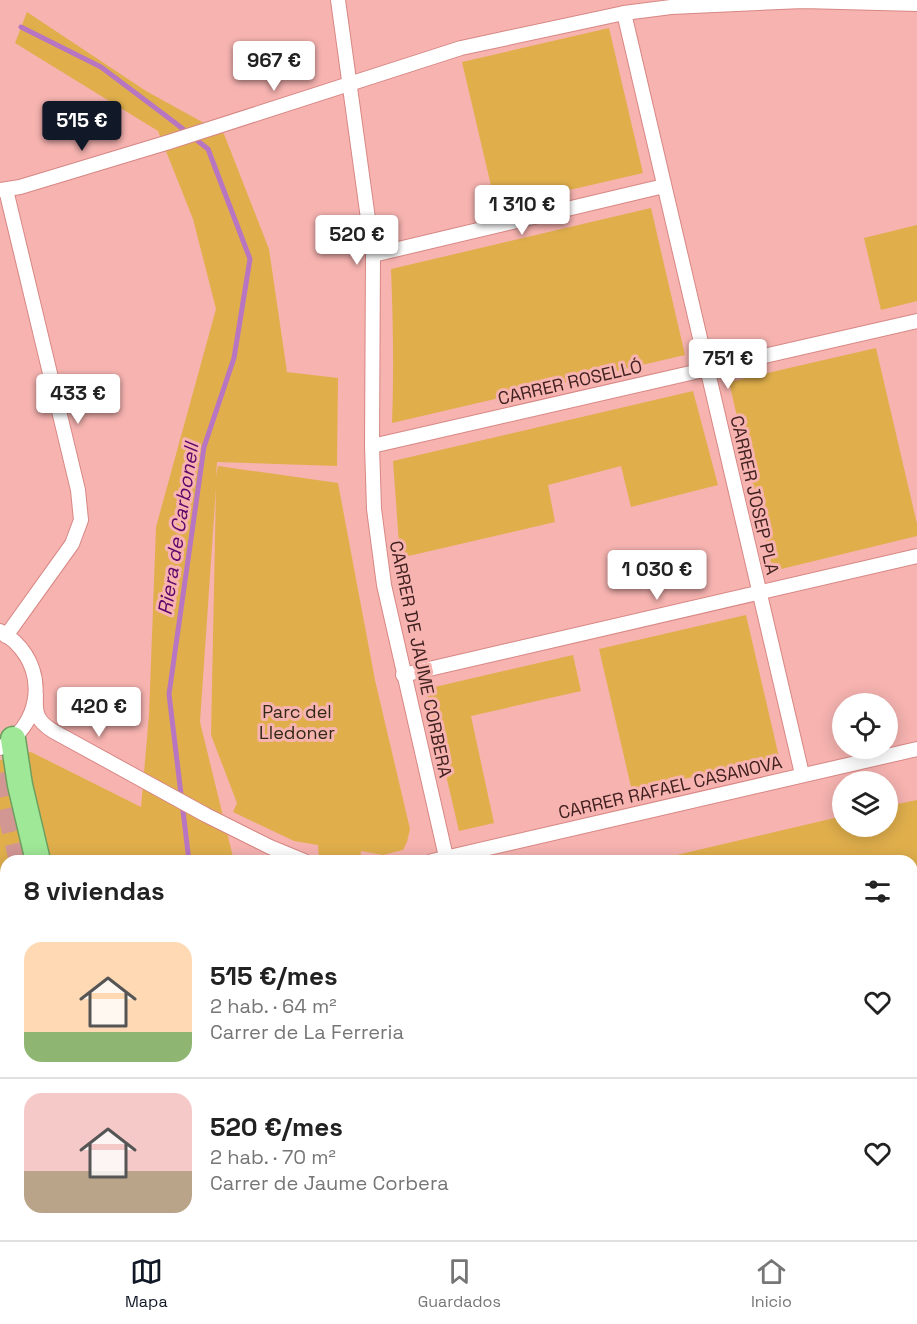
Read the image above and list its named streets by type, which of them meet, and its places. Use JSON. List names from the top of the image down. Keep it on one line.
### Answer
{"streets":{"street":["CARRER ROSELLÓ","CARRER JOSEP PLA","CARRER DE JAUME CORBERA","CARRER RAFAEL CASANOVA"]},"crossings":[["CARRER ROSELLÓ","CARRER JOSEP PLA"],["CARRER ROSELLÓ","CARRER DE JAUME CORBERA"],["CARRER JOSEP PLA","CARRER RAFAEL CASANOVA"]],"water":["Riera de Carbonell"],"parks":["Parc del Lledoner"],"page":{"price":["967 €","515 €","1 310 €","520 €","751 €","433 €","1 030 €","420 €"],"heading":"8 viviendas","list":[{"name":"515 €/mes","note":"2 hab. · 64 m² · Carrer de La Ferreria"},{"name":"520 €/mes","note":"2 hab. · 70 m² · Carrer de Jaume Corbera"}],"tabs":["Mapa","Guardados","Inicio"]}}
